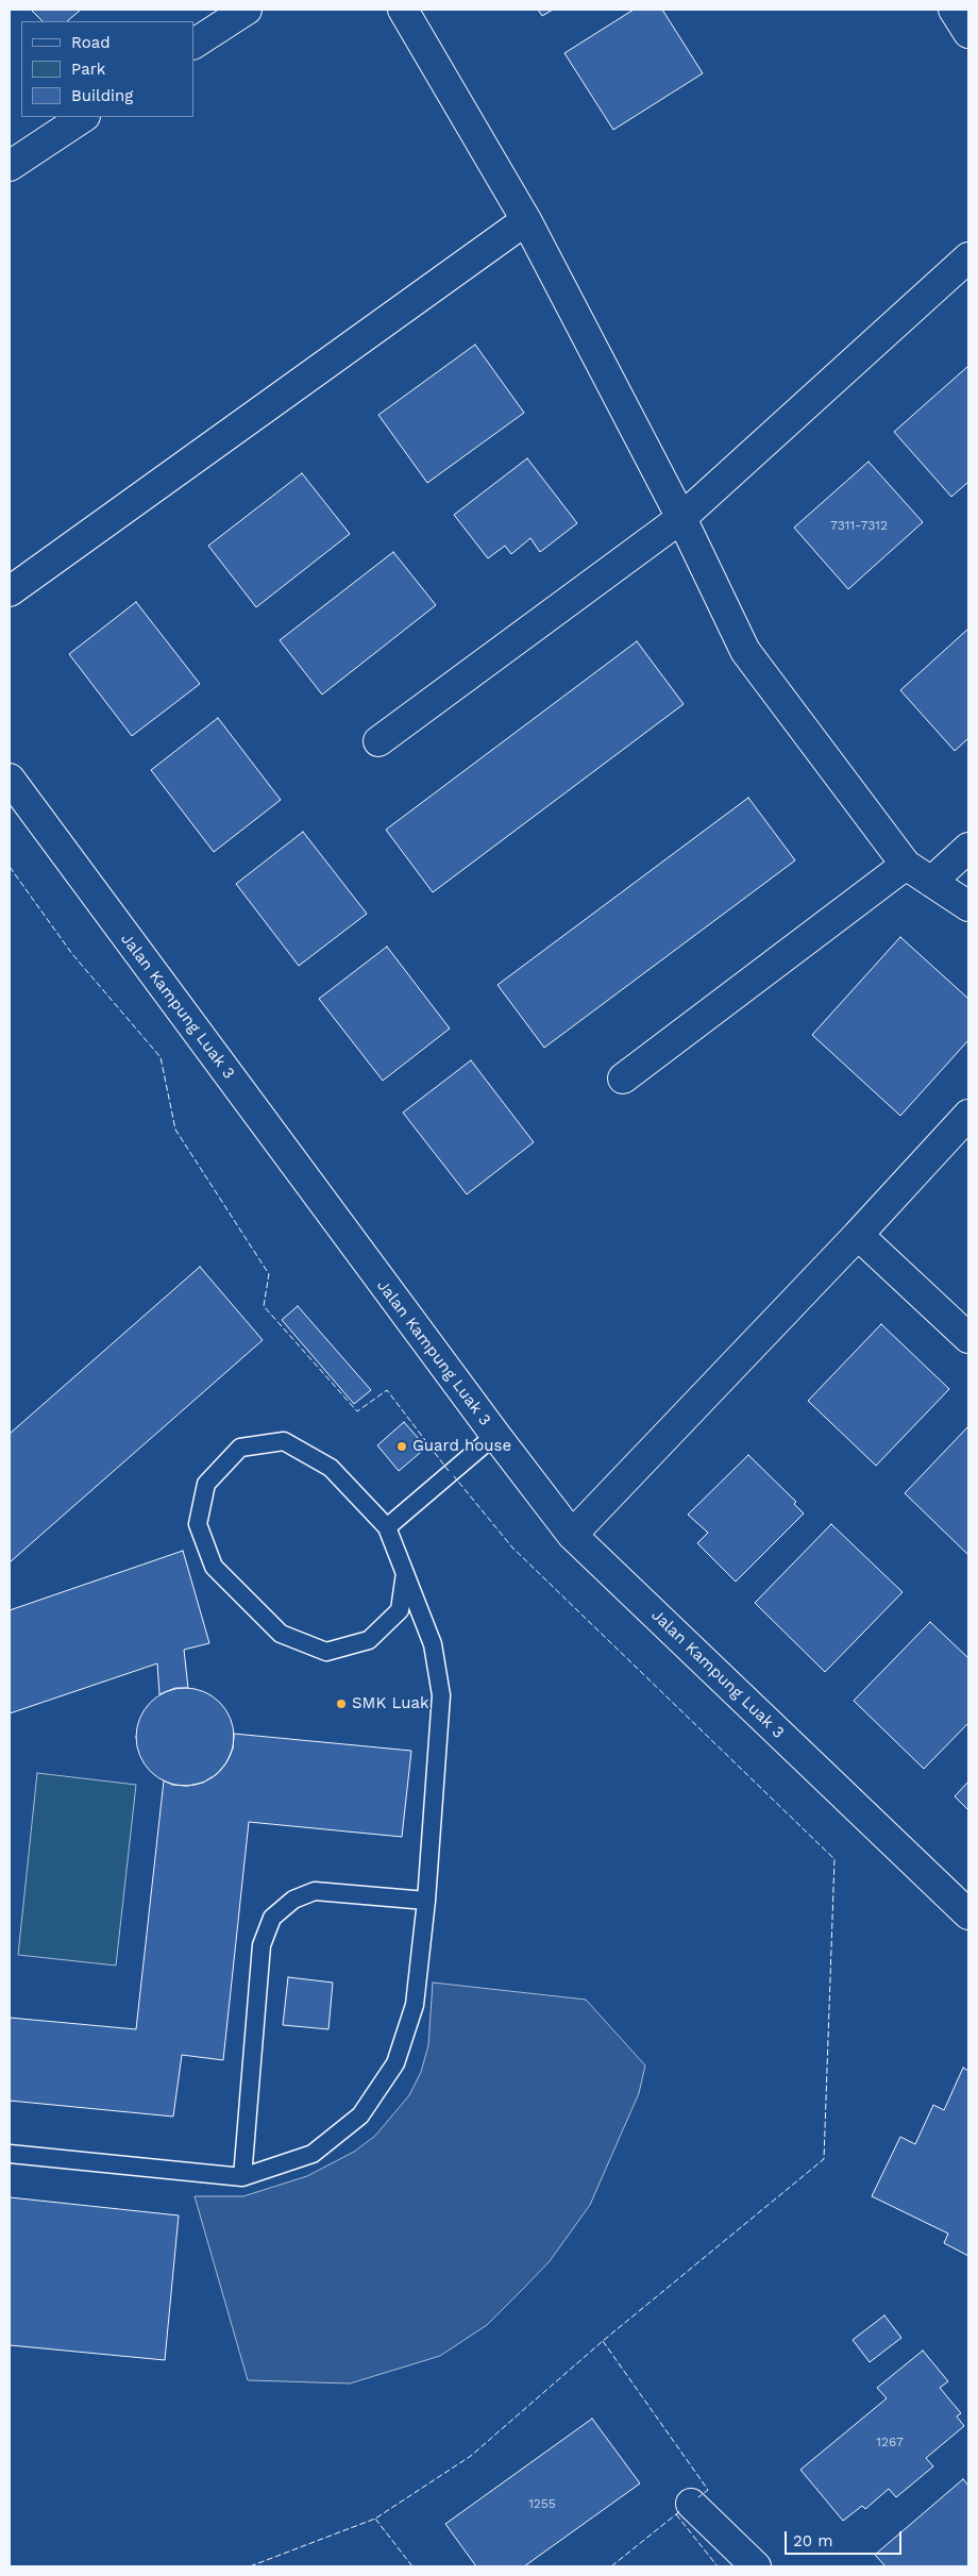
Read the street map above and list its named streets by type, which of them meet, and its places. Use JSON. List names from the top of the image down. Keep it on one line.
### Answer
{"streets":{"street":["Jalan Kampung Luak 3"]},"places":["Guard house","SMK Luak"],"house_numbers":["7311-7312","1267","1255"],"legend":["Road","Park","Building"],"scale_bar":"20 m"}
